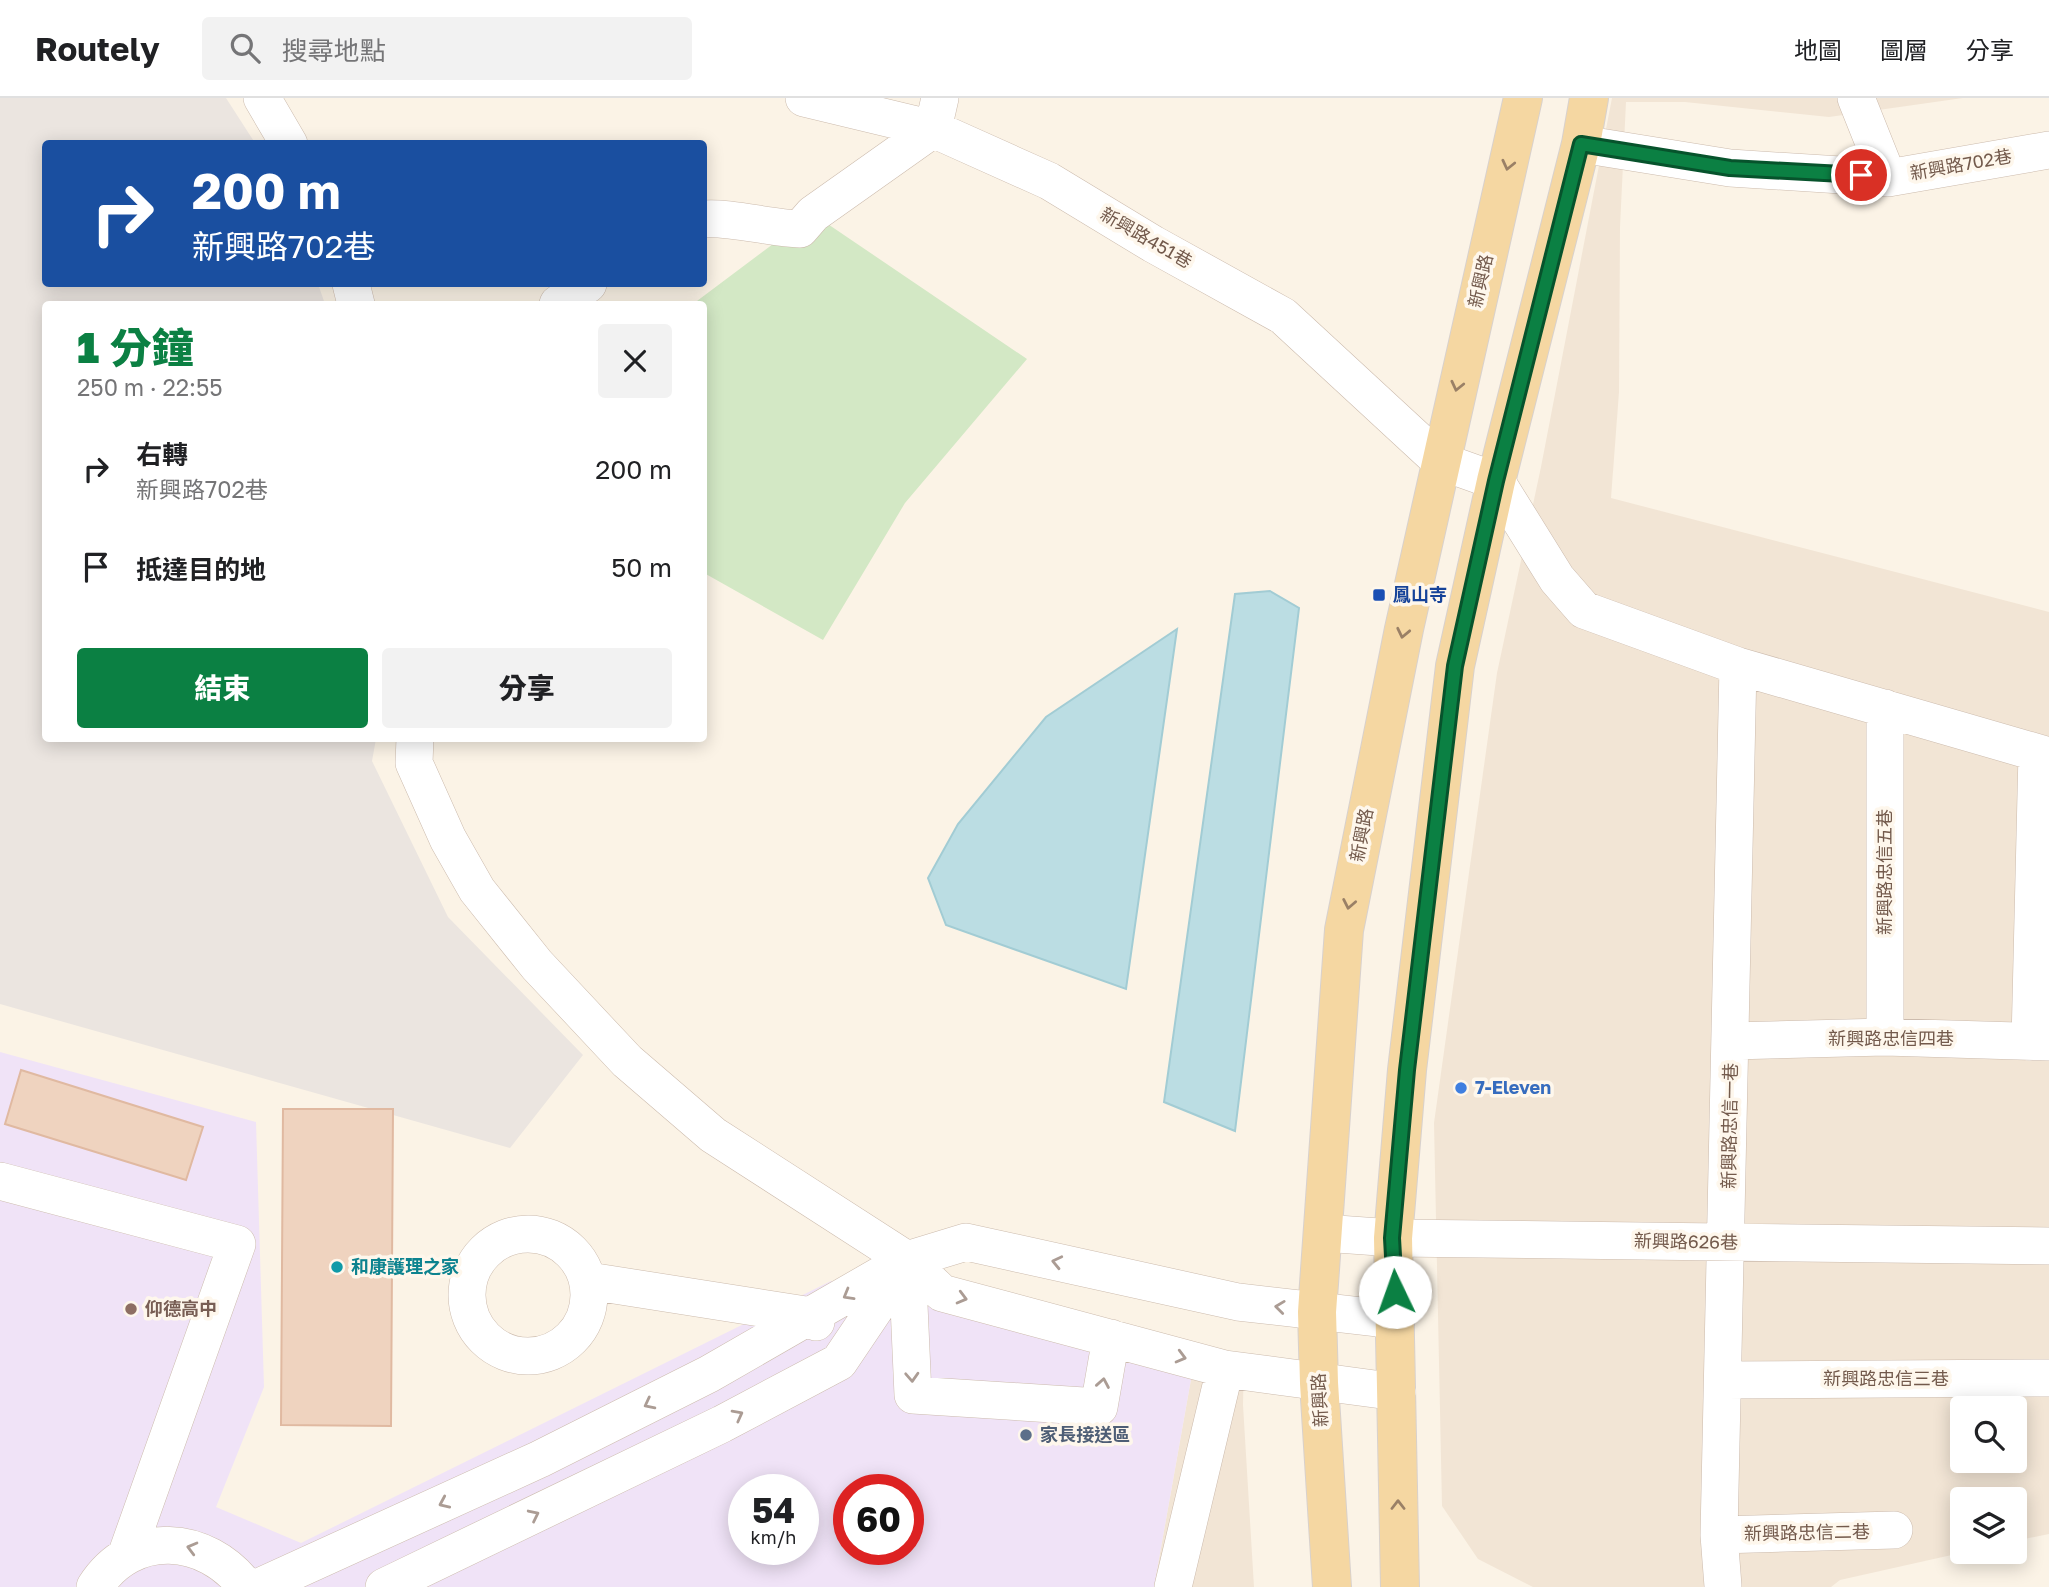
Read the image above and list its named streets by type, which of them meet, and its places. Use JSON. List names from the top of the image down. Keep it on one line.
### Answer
{"streets":{"main road":["新興路"],"street":["新興路702巷","新興路451巷","新興路忠信五巷","新興路忠信四巷","新興路忠信一巷","新興路626巷","新興路忠信三巷","新興路忠信二巷"]},"crossings":[["新興路451巷","新興路"],["新興路","新興路626巷"],["新興路忠信五巷","新興路忠信四巷"],["新興路忠信四巷","新興路忠信一巷"],["新興路忠信一巷","新興路626巷"],["新興路忠信一巷","新興路忠信三巷"],["新興路忠信一巷","新興路忠信二巷"]],"places":{"transit":["鳳山寺"],"other":["7-Eleven","和康護理之家","仰德高中","家長接送區"]},"page":{"header":"Routely","search":"搜尋地點","nav":["地圖","圖層","分享"],"turn":["200 m","新興路702巷"],"heading":["1 分鐘","250 m · 22:55"],"list":[{"name":"右轉","note":"新興路702巷","value":"200 m"},{"name":"抵達目的地","value":"50 m"}],"buttons":["結束","分享"],"speed":"54 km/h","limit":"60"}}
